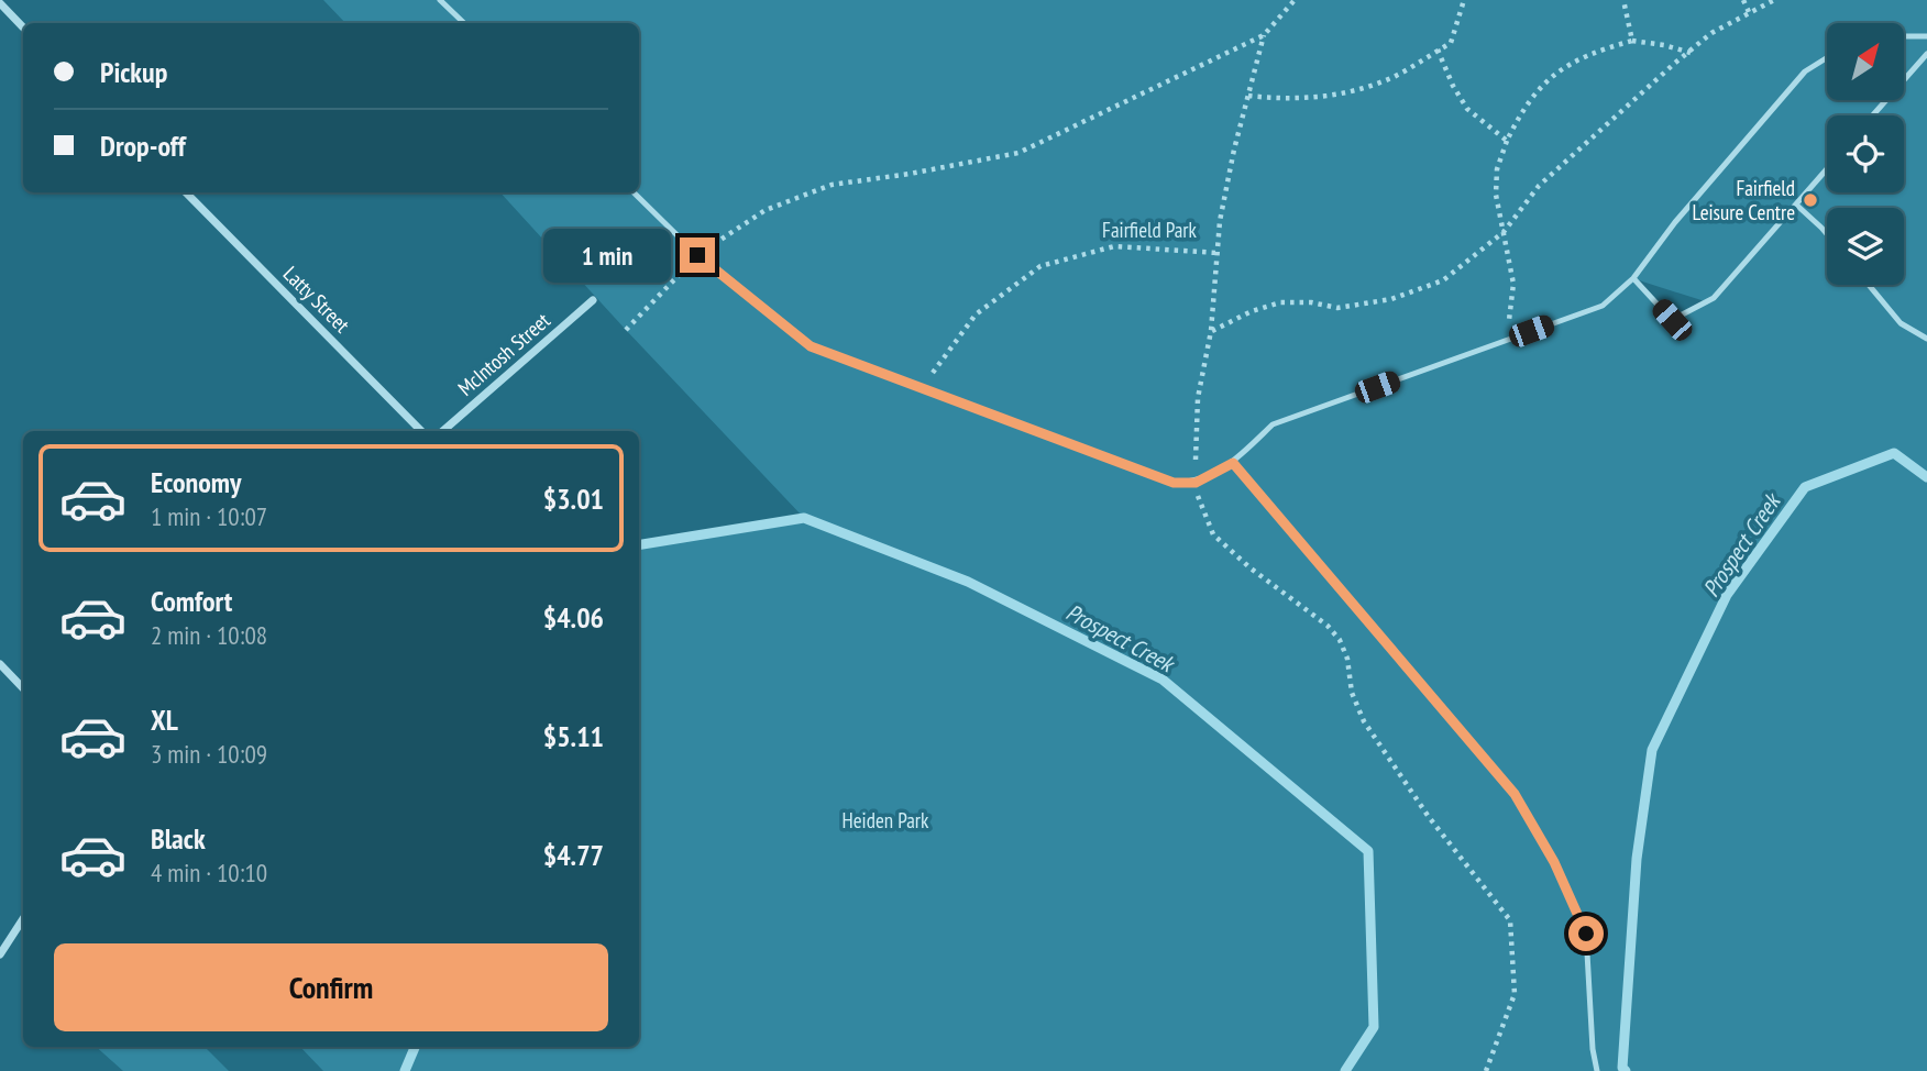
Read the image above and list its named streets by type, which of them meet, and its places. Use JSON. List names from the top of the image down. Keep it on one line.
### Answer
{"streets":{"street":["Latty Street","McIntosh Street"]},"water":["Prospect Creek"],"parks":["Fairfield Park","Heiden Park"],"places":["Fairfield Leisure Centre"],"north":"top right","page":{"banner":["Pickup","Drop-off"],"bubble":"1 min","list":[{"name":"Economy","note":"1 min · 10:07","value":"$3.01"},{"name":"Comfort","note":"2 min · 10:08","value":"$4.06"},{"name":"XL","note":"3 min · 10:09","value":"$5.11"},{"name":"Black","note":"4 min · 10:10","value":"$4.77"}],"buttons":"Confirm"}}
